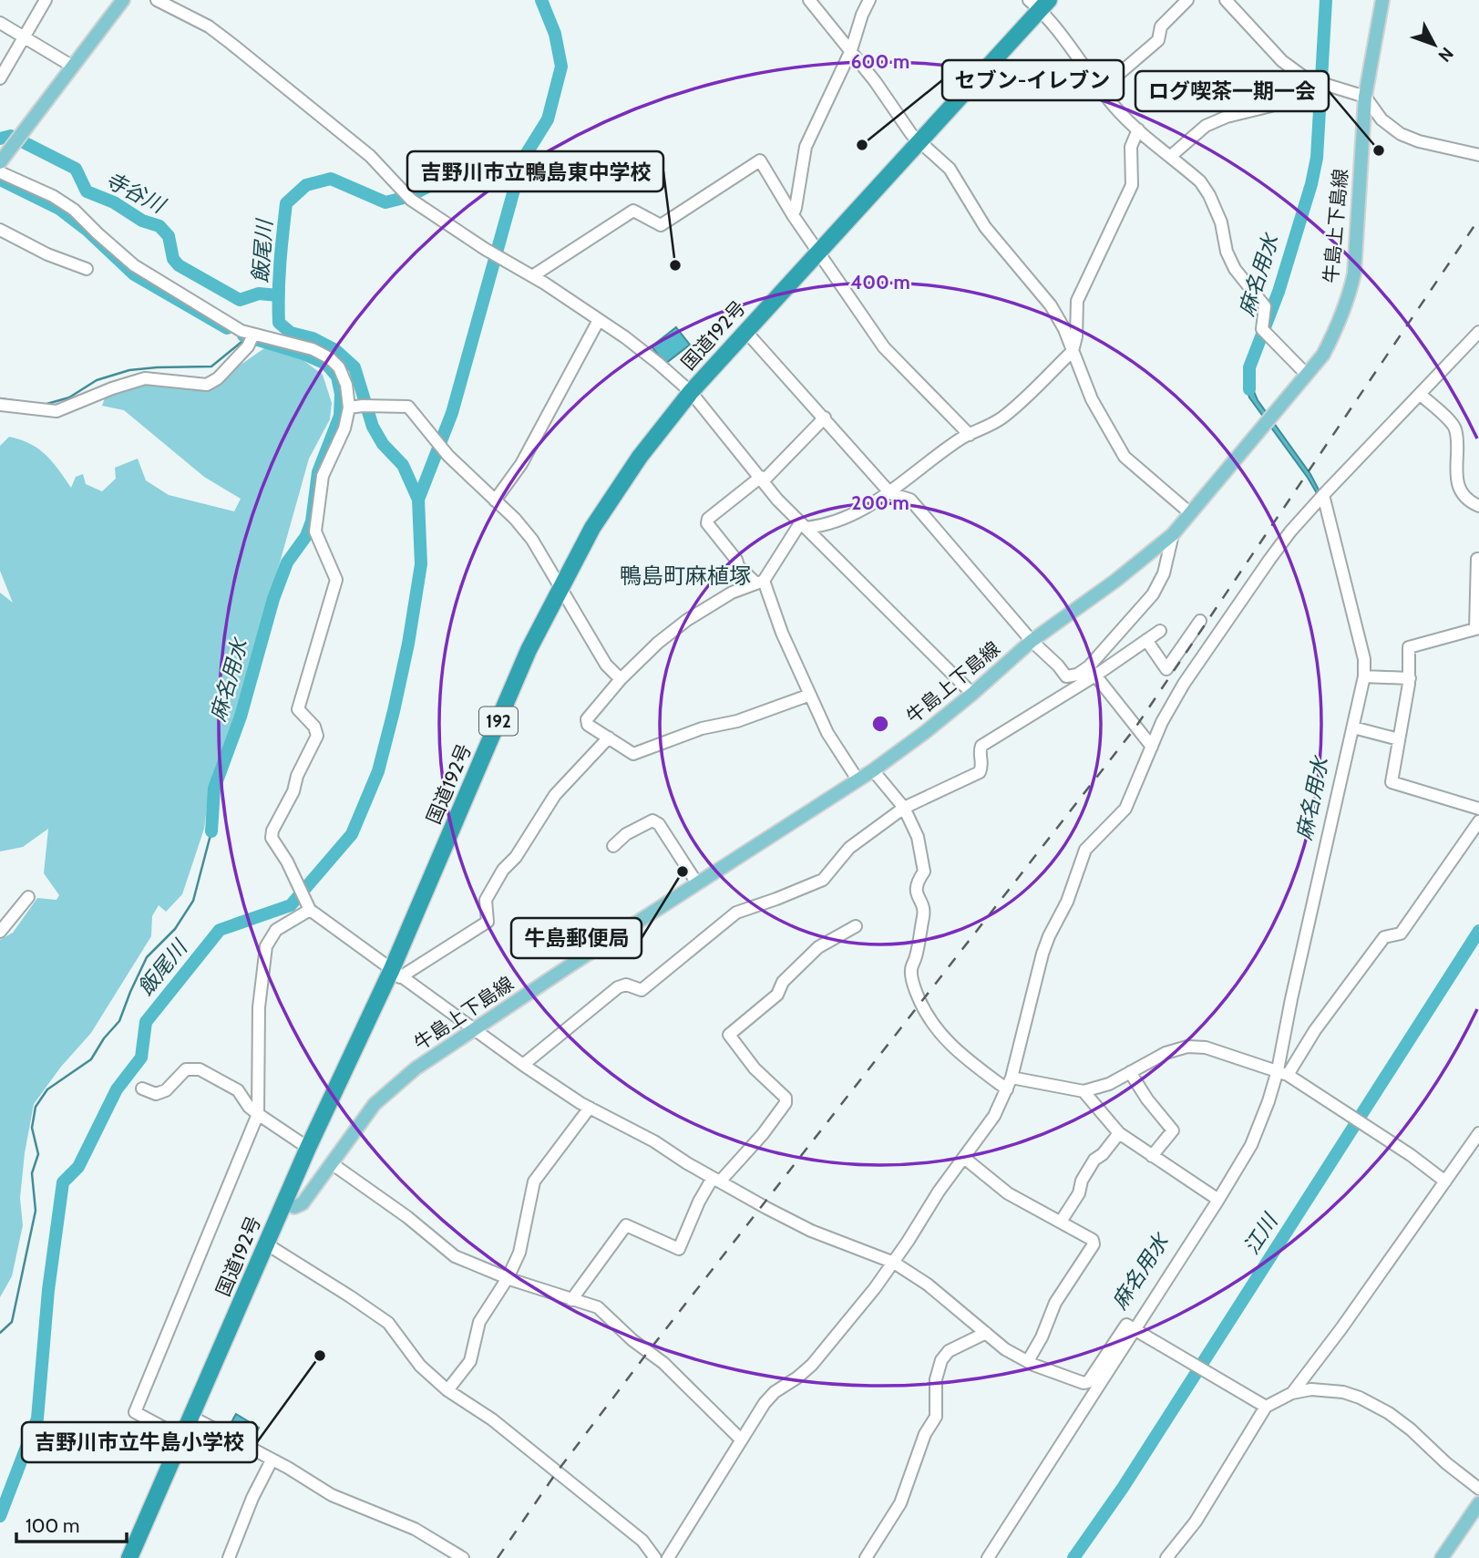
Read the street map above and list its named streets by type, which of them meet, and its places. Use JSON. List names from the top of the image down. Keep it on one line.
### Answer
{"streets":{"highway":["国道192号","192"],"main road":["牛島上下島線"]},"crossings":[["牛島上下島線","国道192号"]],"districts":["鴨島町麻植塚"],"water":["寺谷川","飯尾川","麻名用水","江川"],"places":["セブン-イレブン","ログ喫茶一期一会","吉野川市立鴨島東中学校","牛島郵便局","吉野川市立牛島小学校"],"scale_bar":"100 m","north":"bottom right","rings":["600 m","400 m","200 m"]}
